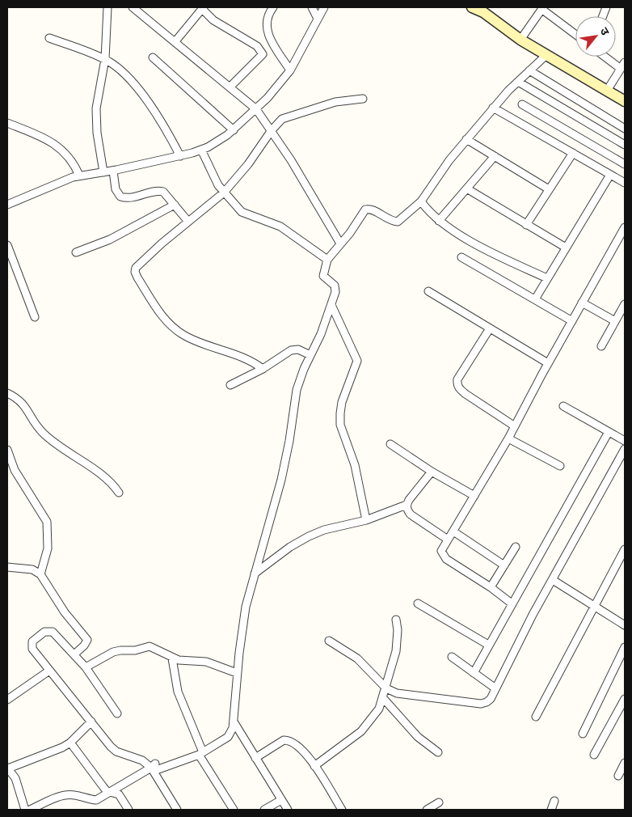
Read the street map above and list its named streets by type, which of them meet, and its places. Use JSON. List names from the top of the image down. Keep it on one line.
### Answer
{"north":"top right"}
